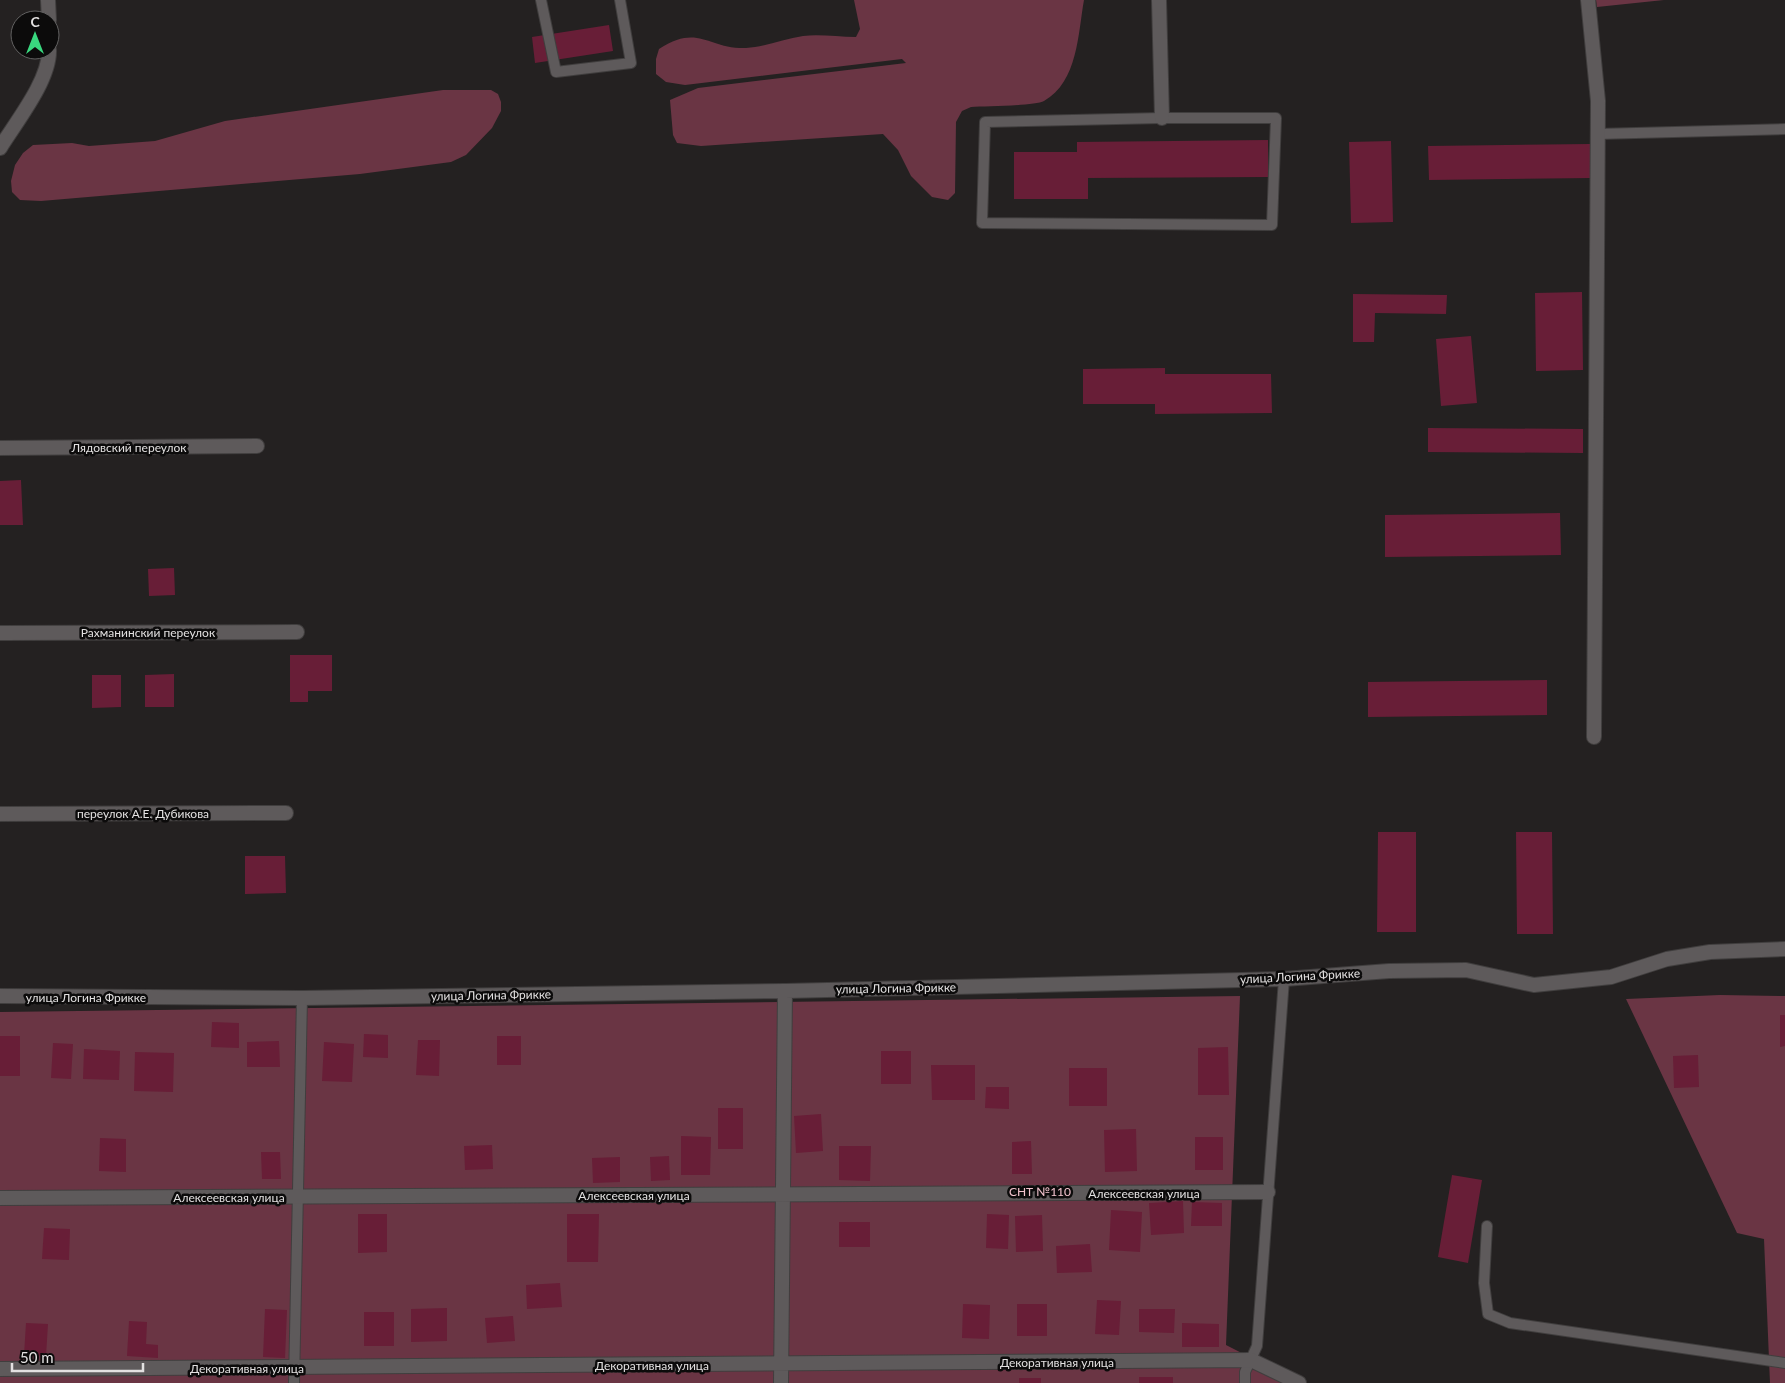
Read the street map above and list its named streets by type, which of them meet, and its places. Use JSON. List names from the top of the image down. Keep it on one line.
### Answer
{"streets":{"street":["Лядовский переулок","Рахманинский переулок","переулок А.Е. Дубикова","улица Логина Фрикке","Алексеевская улица","Декоративная улица"]},"parks":["СНТ №110"],"scale_bar":"50 m","north":"top"}
